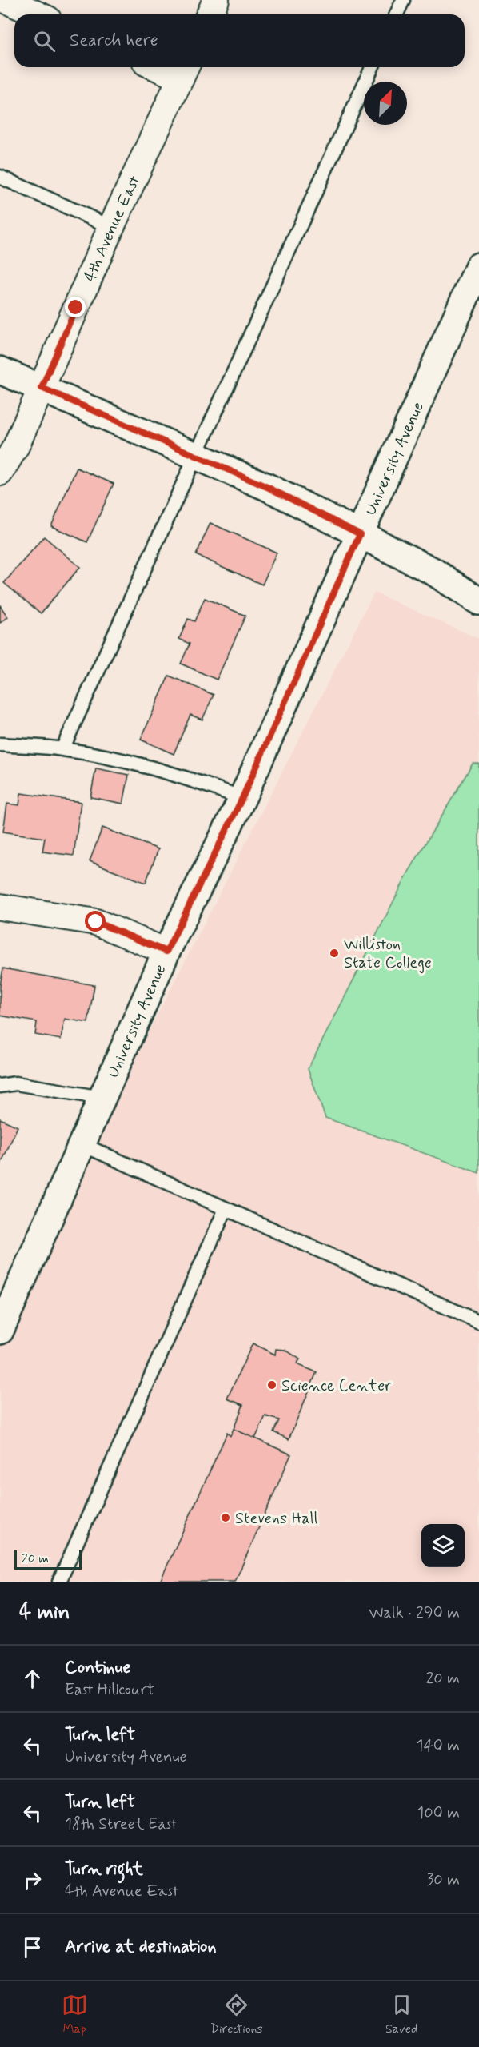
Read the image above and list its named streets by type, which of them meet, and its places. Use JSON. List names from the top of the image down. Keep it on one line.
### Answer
{"streets":{"street":["4th Avenue East","University Avenue"]},"places":["Williston State College","Science Center","Stevens Hall"],"scale_bar":"20 m","north":"top right","page":{"search":"Search here","scale":"20 m","heading":["4 min","Walk · 290 m"],"list":[["Continue","East Hillcourt","20 m"],["Turn left","University Avenue","140 m"],["Turn left","18th Street East","100 m"],["Turn right","4th Avenue East","30 m"],"Arrive at destination"],"nav":["Map","Directions","Saved"]}}
